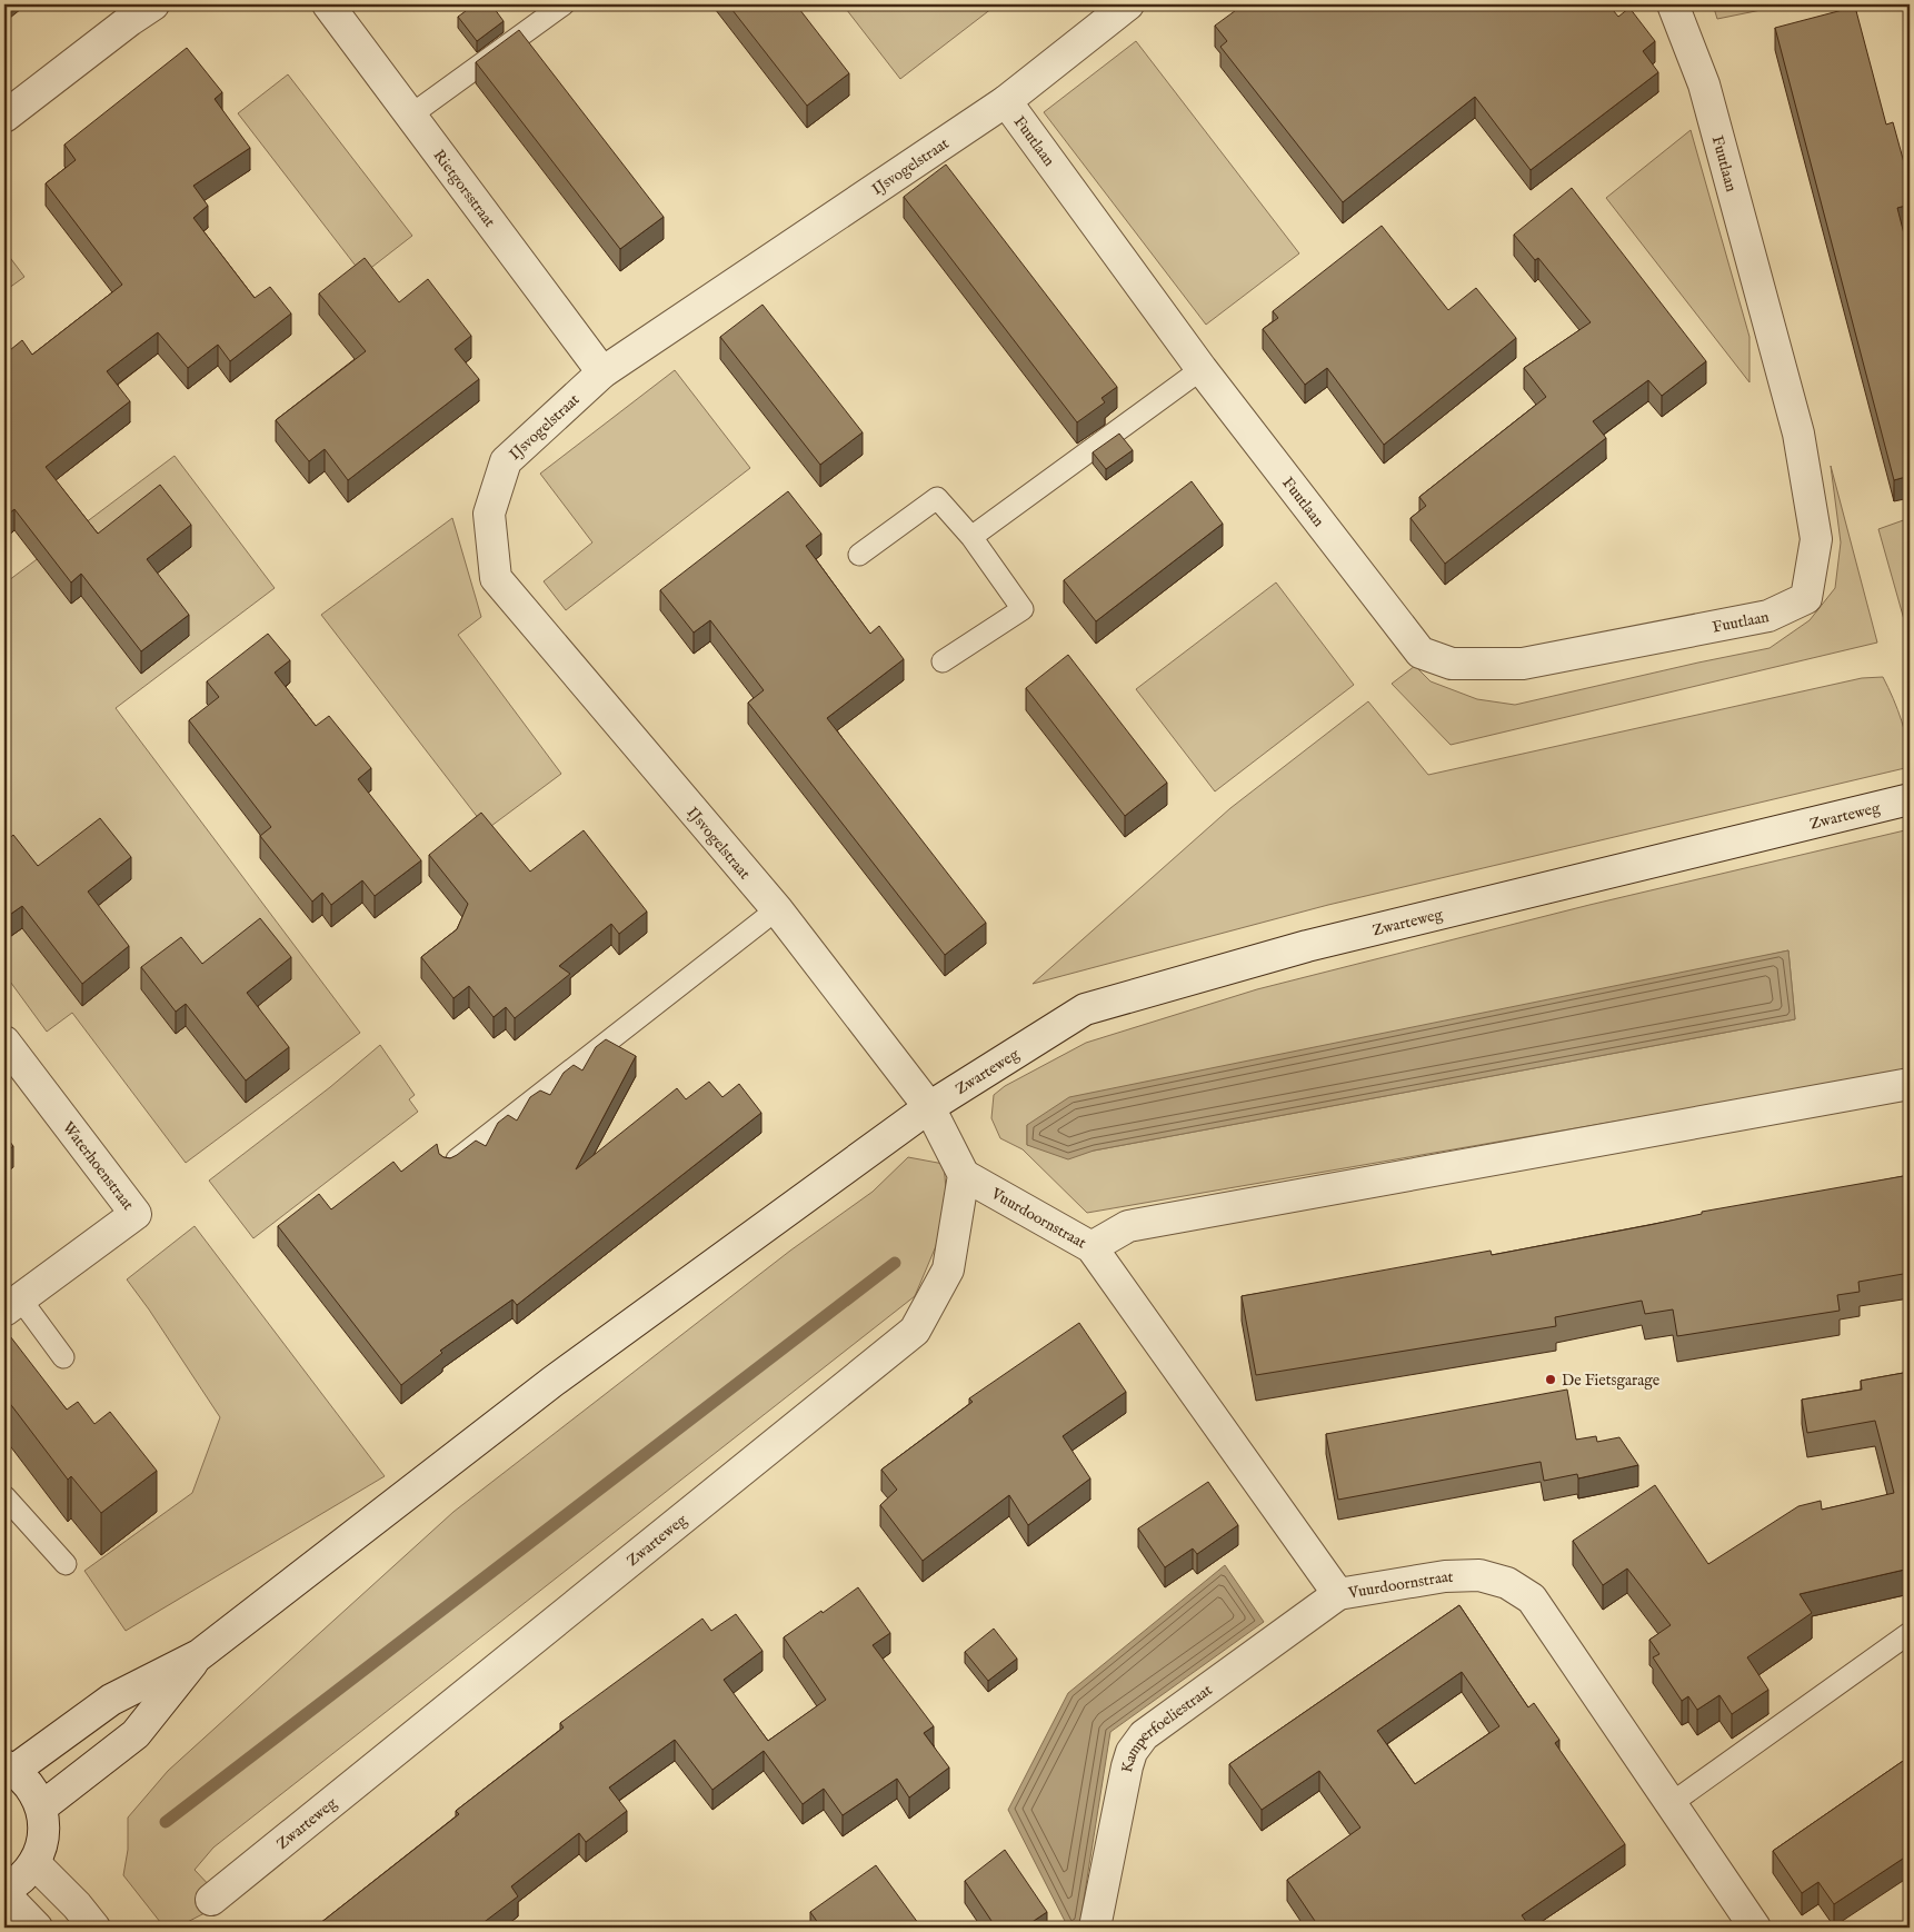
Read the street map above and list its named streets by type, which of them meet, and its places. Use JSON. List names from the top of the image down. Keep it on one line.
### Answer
{"streets":{"street":["Fuutlaan","IJsvogelstraat","Rietgorsstraat","Zwarteweg","Waterhoenstraat","Vuurdoornstraat","Kamperfoeliestraat"]},"crossings":[["Fuutlaan","IJsvogelstraat"],["IJsvogelstraat","Rietgorsstraat"],["IJsvogelstraat","Zwarteweg"],["Zwarteweg","Vuurdoornstraat"],["Vuurdoornstraat","Kamperfoeliestraat"]],"places":["De Fietsgarage"]}
